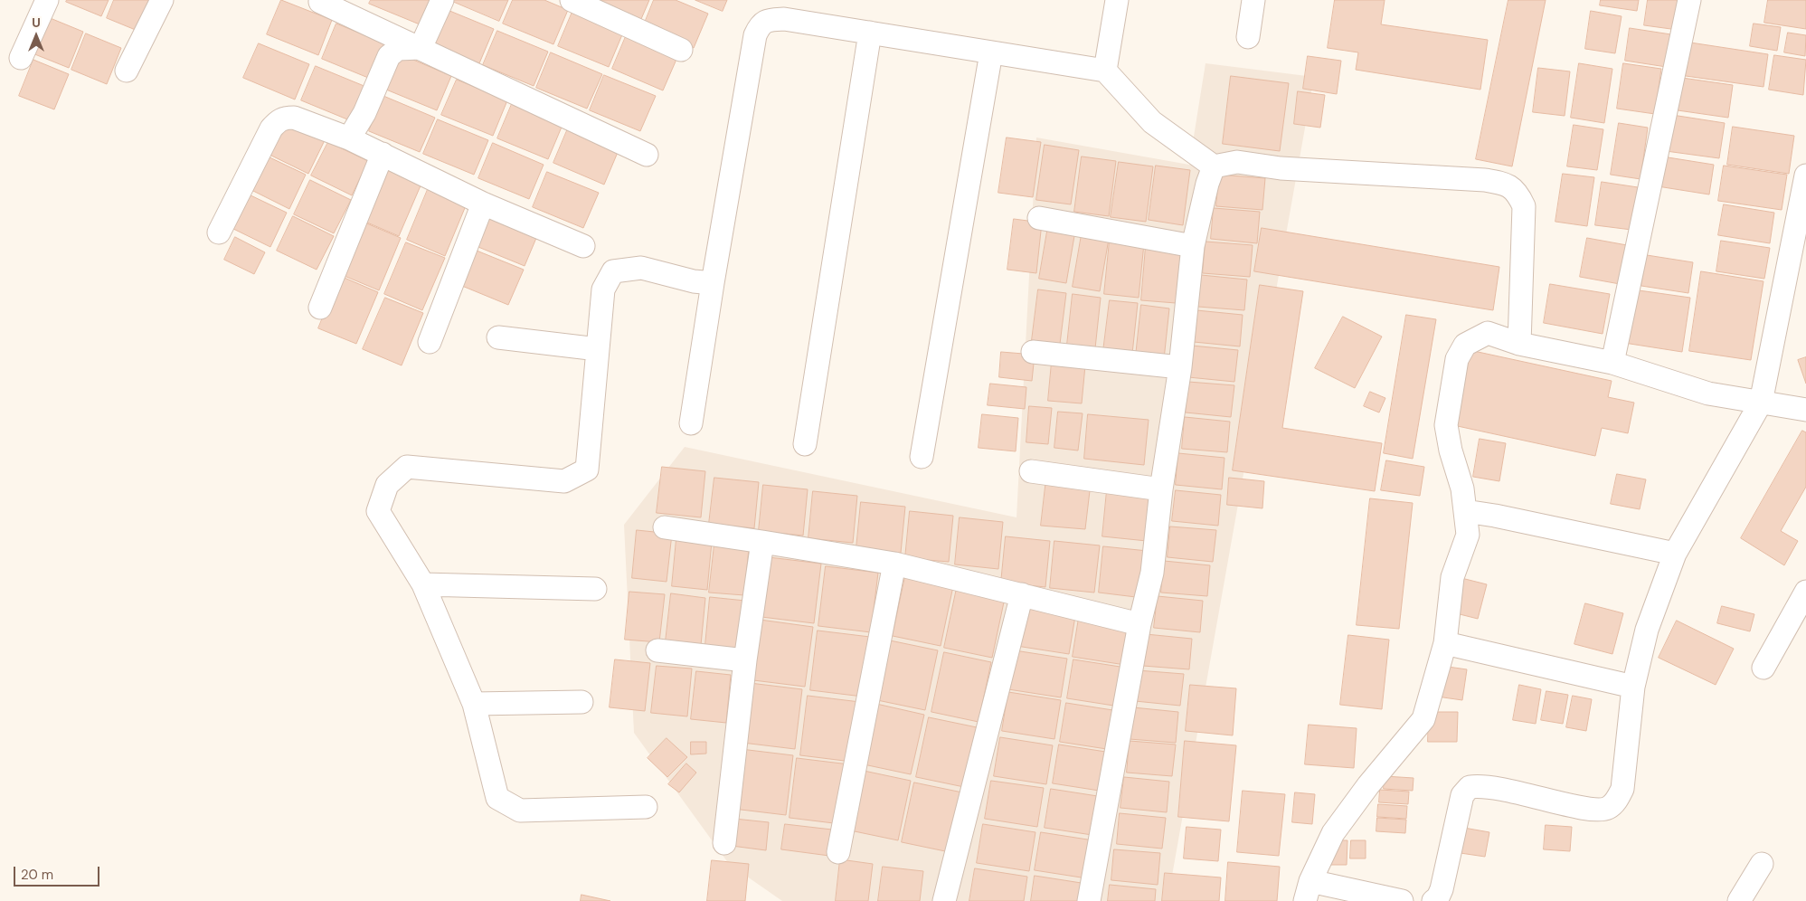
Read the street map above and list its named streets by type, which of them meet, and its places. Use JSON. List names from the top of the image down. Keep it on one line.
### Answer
{"scale_bar":"20 m","north":"top"}
